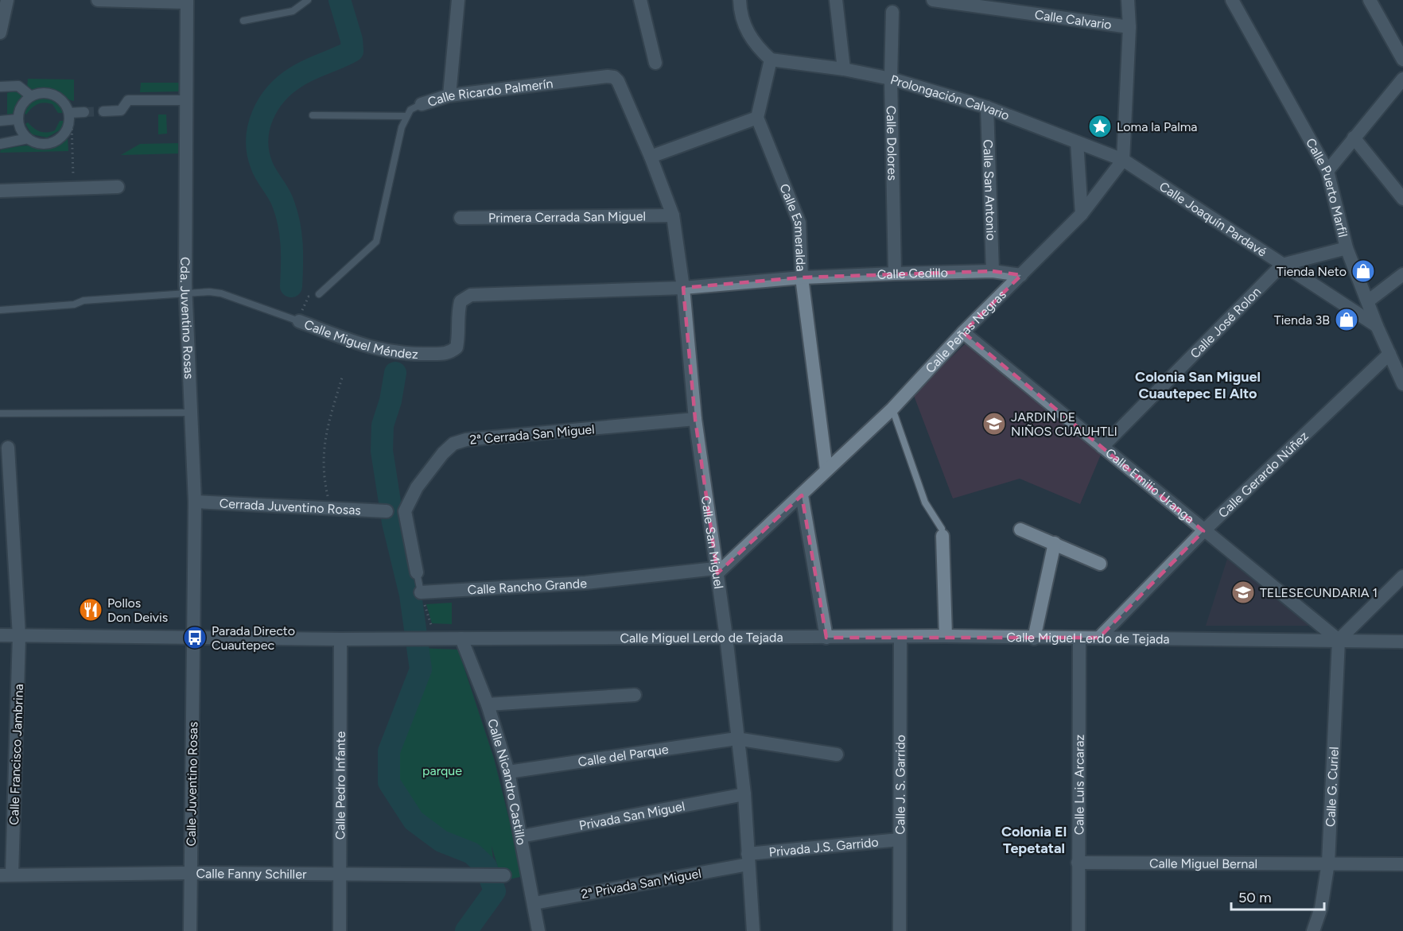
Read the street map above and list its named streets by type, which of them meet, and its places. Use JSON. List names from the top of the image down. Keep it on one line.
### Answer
{"streets":{"street":["Calle Calvario","Calle Ricardo Palmerín","Prolongación Calvario","Calle Dolores","Calle Puerto Marfil","Calle San Antonio","Primera Cerrada San Miguel","Calle Joaquín Pardavé","Calle Esmeralda","Calle Cedillo","Cda. Juventino Rosas","Calle José Rolon","Calle Peñas Negras","Calle Miguel Méndez","2ª Cerrada San Miguel","Calle Gerardo Núñez","Calle Emilio Uranga","Cerrada Juventino Rosas","Calle San Miguel","Calle Rancho Grande","Calle Miguel Lerdo de Tejada","Calle Francisco Jambrina","Calle del Parque","Calle Nicandro Castillo","Calle Juventino Rosas","Calle J. S. Garrido","Calle Luis Arcaraz","Calle Pedro Infante","Calle G. Curiel","Privada San Miguel","Privada J.S. Garrido","Calle Miguel Bernal","Calle Fanny Schiller","2ª Privada San Miguel"]},"crossings":[["Calle Ricardo Palmerín","Calle San Miguel"],["Prolongación Calvario","Calle Dolores"],["Prolongación Calvario","Calle San Antonio"],["Prolongación Calvario","Calle Joaquín Pardavé"],["Prolongación Calvario","Calle Peñas Negras"],["Calle Dolores","Calle Cedillo"],["Calle Puerto Marfil","Calle Joaquín Pardavé"],["Calle Puerto Marfil","Calle Gerardo Núñez"],["Calle San Antonio","Calle Cedillo"],["Primera Cerrada San Miguel","Calle San Miguel"],["Calle Joaquín Pardavé","Calle José Rolon"],["Calle Joaquín Pardavé","Calle Peñas Negras"],["Calle Esmeralda","Calle Cedillo"],["Calle Esmeralda","Calle Peñas Negras"],["Calle Cedillo","Calle Peñas Negras"],["Calle Cedillo","Calle Miguel Méndez"],["Calle Cedillo","Calle San Miguel"],["Cda. Juventino Rosas","Calle Miguel Méndez"],["Cda. Juventino Rosas","Cerrada Juventino Rosas"],["Cda. Juventino Rosas","Calle Miguel Lerdo de Tejada"],["Cda. Juventino Rosas","Calle Juventino Rosas"],["Calle José Rolon","Calle Emilio Uranga"],["Calle Peñas Negras","Calle Emilio Uranga"],["Calle Peñas Negras","Calle San Miguel"],["Calle Peñas Negras","Calle Rancho Grande"],["Calle Miguel Méndez","Calle San Miguel"],["2ª Cerrada San Miguel","Calle San Miguel"],["Calle Gerardo Núñez","Calle Emilio Uranga"],["Calle Gerardo Núñez","Calle Miguel Lerdo de Tejada"],["Calle Emilio Uranga","Calle Miguel Lerdo de Tejada"],["Calle Emilio Uranga","Calle G. Curiel"],["Calle San Miguel","Calle Rancho Grande"],["Calle San Miguel","Calle Miguel Lerdo de Tejada"],["Calle San Miguel","Calle del Parque"],["Calle San Miguel","Privada San Miguel"],["Calle San Miguel","Privada J.S. Garrido"],["Calle San Miguel","2ª Privada San Miguel"],["Calle Miguel Lerdo de Tejada","Calle Francisco Jambrina"],["Calle Miguel Lerdo de Tejada","Calle Nicandro Castillo"],["Calle Miguel Lerdo de Tejada","Calle Juventino Rosas"],["Calle Miguel Lerdo de Tejada","Calle J. S. Garrido"],["Calle Miguel Lerdo de Tejada","Calle Luis Arcaraz"],["Calle Miguel Lerdo de Tejada","Calle Pedro Infante"],["Calle Miguel Lerdo de Tejada","Calle G. Curiel"],["Calle Francisco Jambrina","Calle Fanny Schiller"],["Calle del Parque","Calle Nicandro Castillo"],["Calle Nicandro Castillo","Privada San Miguel"],["Calle Nicandro Castillo","2ª Privada San Miguel"],["Calle Juventino Rosas","Calle Fanny Schiller"],["Calle J. S. Garrido","Privada J.S. Garrido"],["Calle Luis Arcaraz","Calle Miguel Bernal"],["Calle Pedro Infante","Calle Fanny Schiller"],["Calle G. Curiel","Calle Miguel Bernal"],["Privada J.S. Garrido","2ª Privada San Miguel"]],"districts":["Colonia San Miguel Cuautepec El Alto","Colonia El Tepetatal"],"parks":["parque"],"places":{"place":["Loma la Palma"],"shop":["Tienda Neto","Tienda 3B"],"school or university":["JARDIN DE NIÑOS CUAUHTLI","TELESECUNDARIA 1"],"restaurant":["Pollos Don Deivis"],"bus stop":["Parada Directo Cuautepec"]},"scale_bar":"50 m"}
